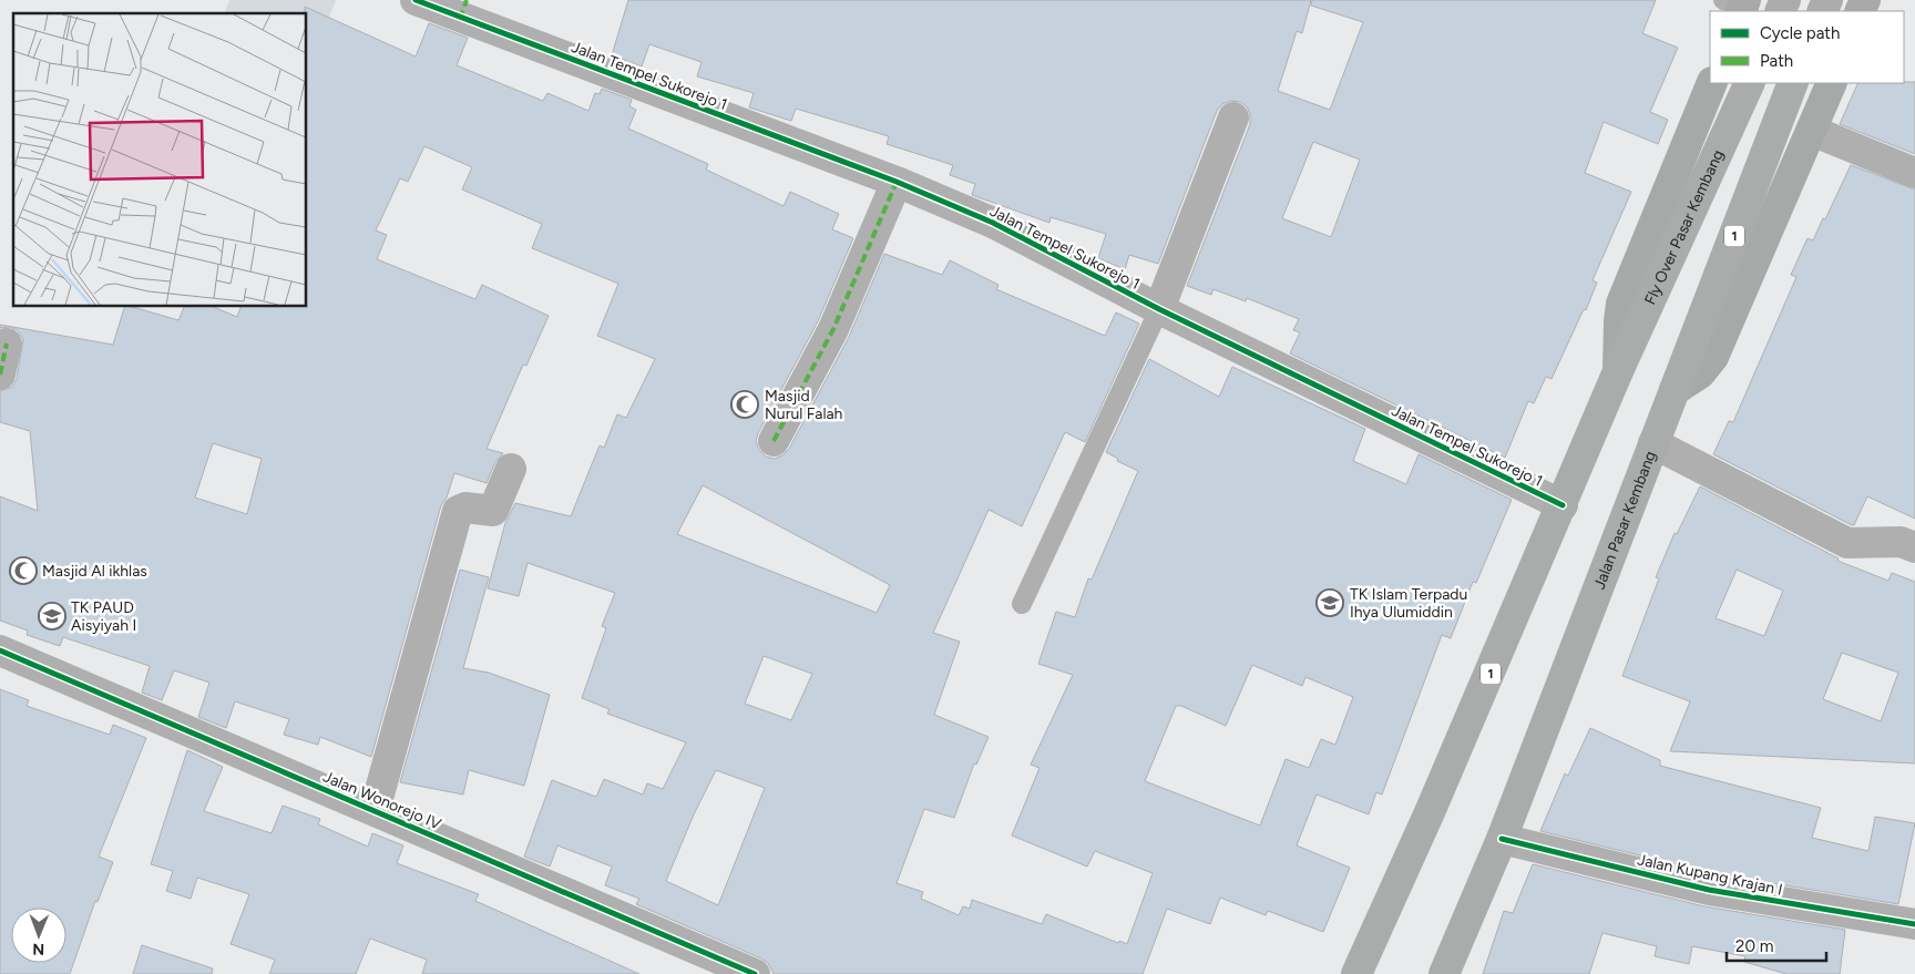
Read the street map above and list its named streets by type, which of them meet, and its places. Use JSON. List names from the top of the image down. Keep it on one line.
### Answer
{"streets":{"highway":["Fly Over Pasar Kembang","1","Jalan Pasar Kembang"],"street":["Jalan Tempel Sukorejo 1","Jalan Wonorejo IV","Jalan Kupang Krajan I"]},"crossings":[["Jalan Tempel Sukorejo 1","1"],["Fly Over Pasar Kembang","1"],["1","Jalan Pasar Kembang"],["Jalan Pasar Kembang","Jalan Kupang Krajan I"]],"places":{"mosque":["Masjid Nurul Falah","Masjid Al ikhlas"],"school or university":["TK Islam Terpadu Ihya Ulumiddin","TK PAUD Aisyiyah I"]},"legend":["Cycle path","Path"],"scale_bar":"20 m","north":"bottom"}
